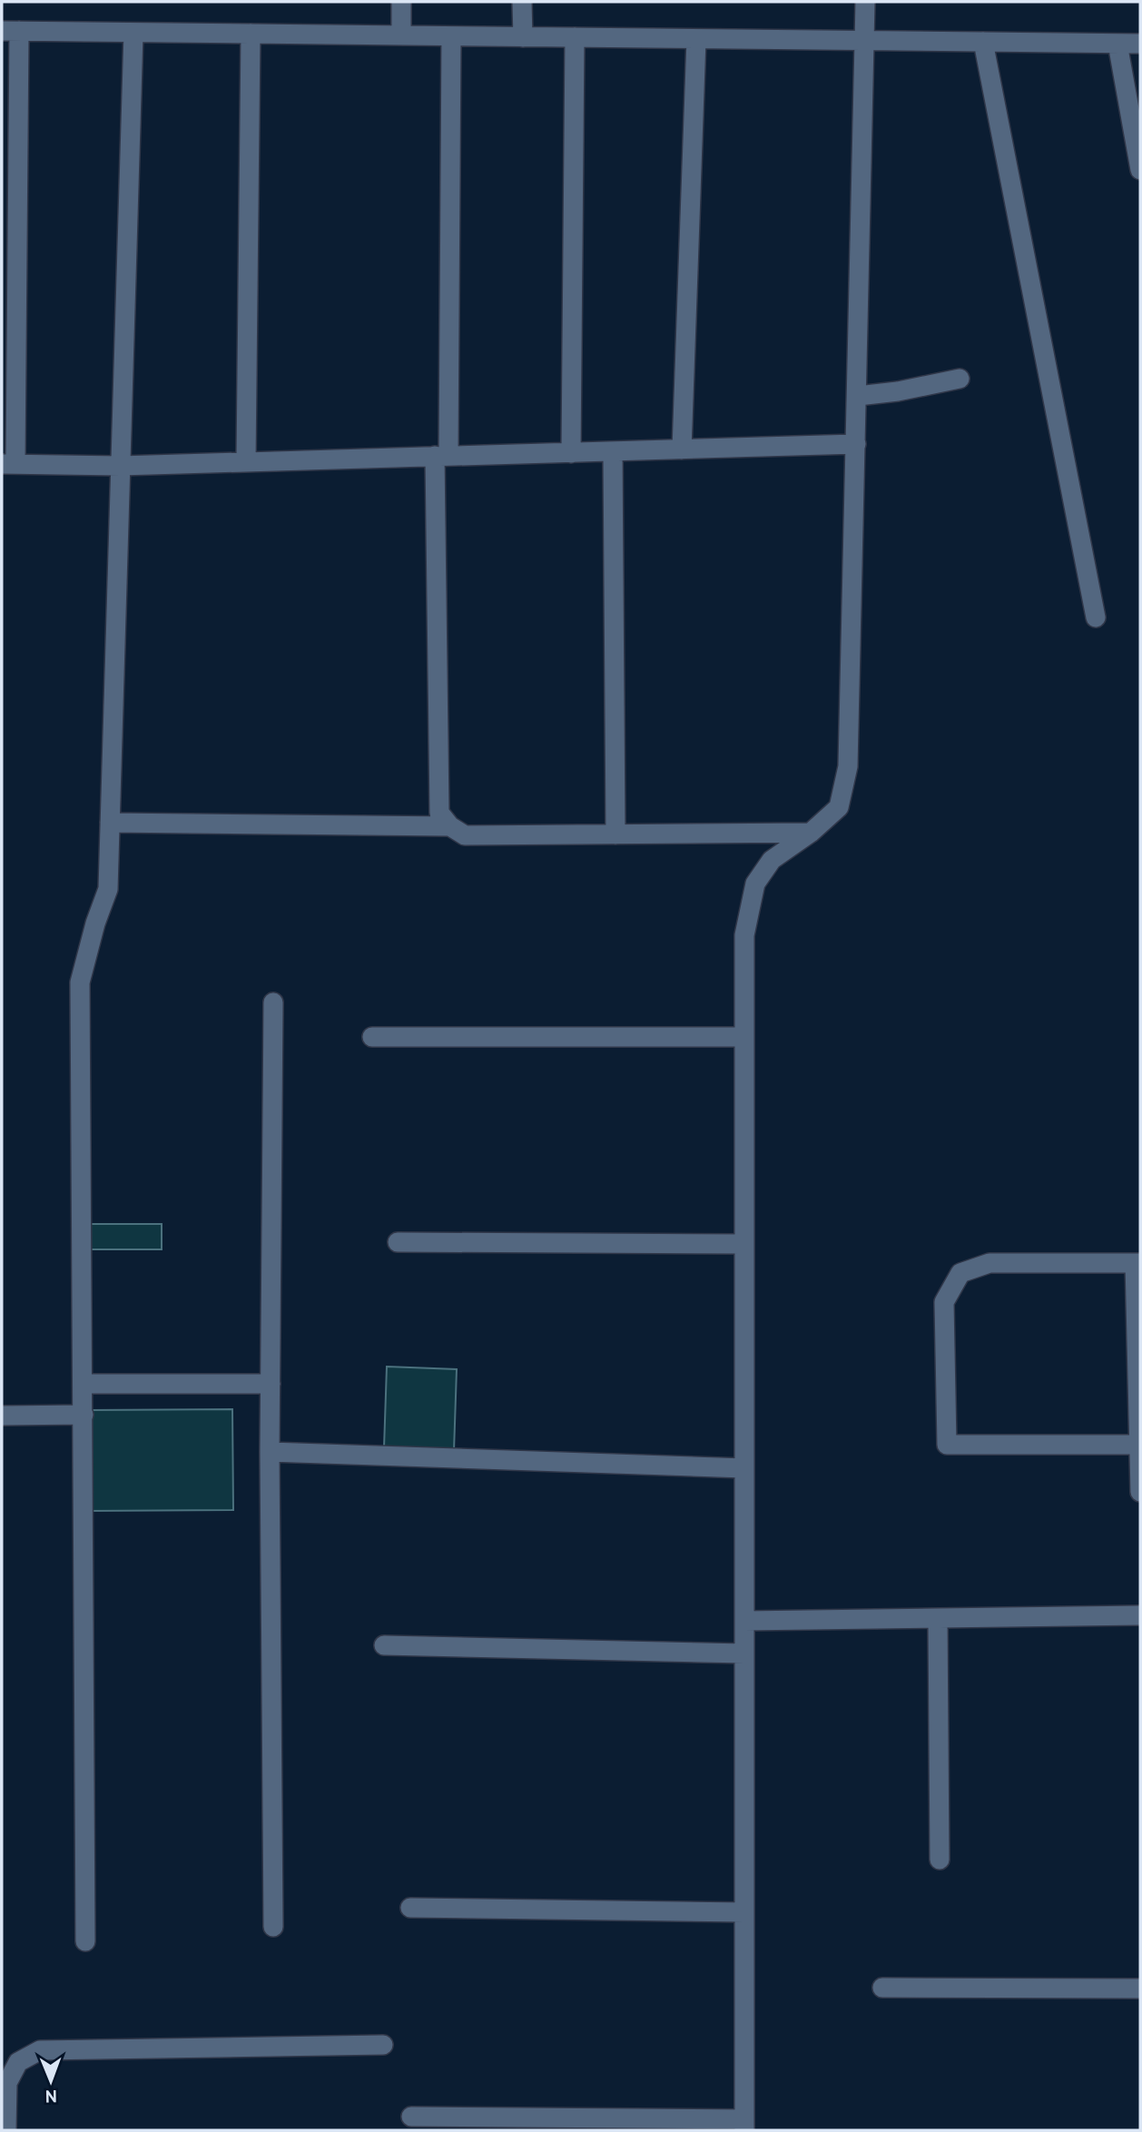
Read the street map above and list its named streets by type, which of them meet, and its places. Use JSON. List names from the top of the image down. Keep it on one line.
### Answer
{"north":"bottom"}
